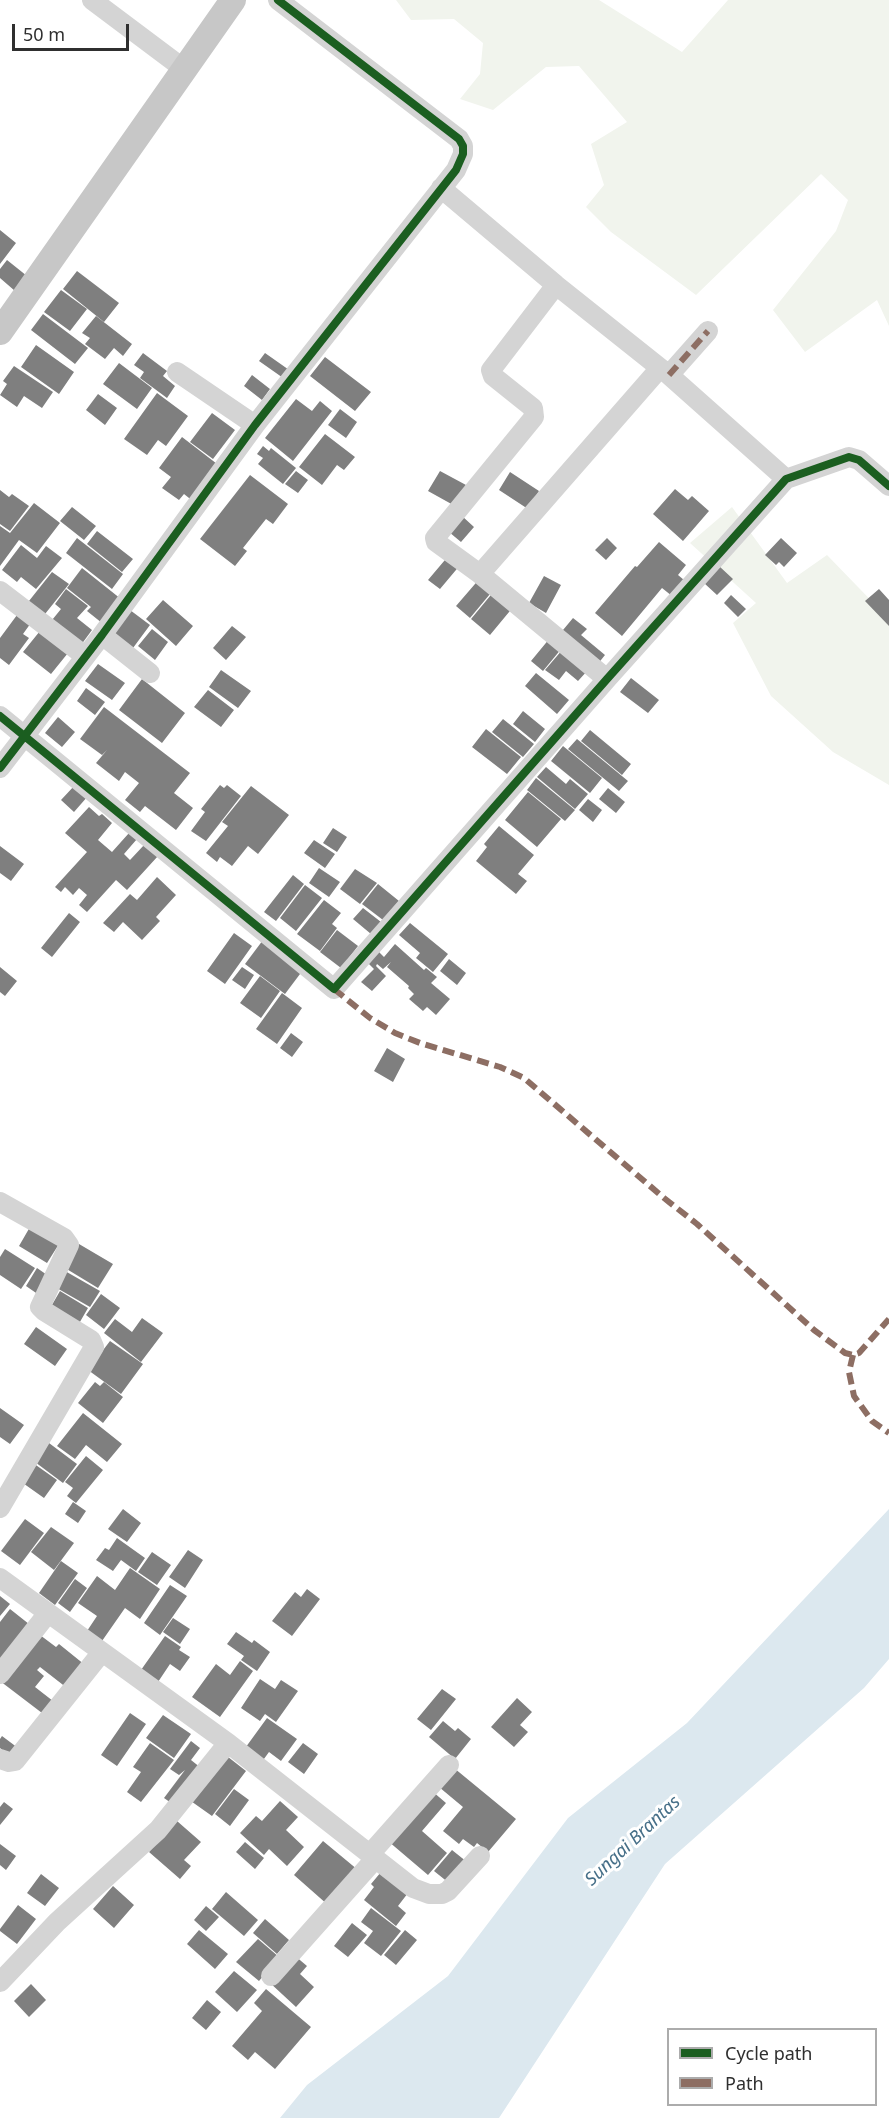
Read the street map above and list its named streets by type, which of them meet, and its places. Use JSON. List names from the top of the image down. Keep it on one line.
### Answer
{"water":["Sungai Brantas"],"legend":["Cycle path","Path"],"scale_bar":"50 m"}
